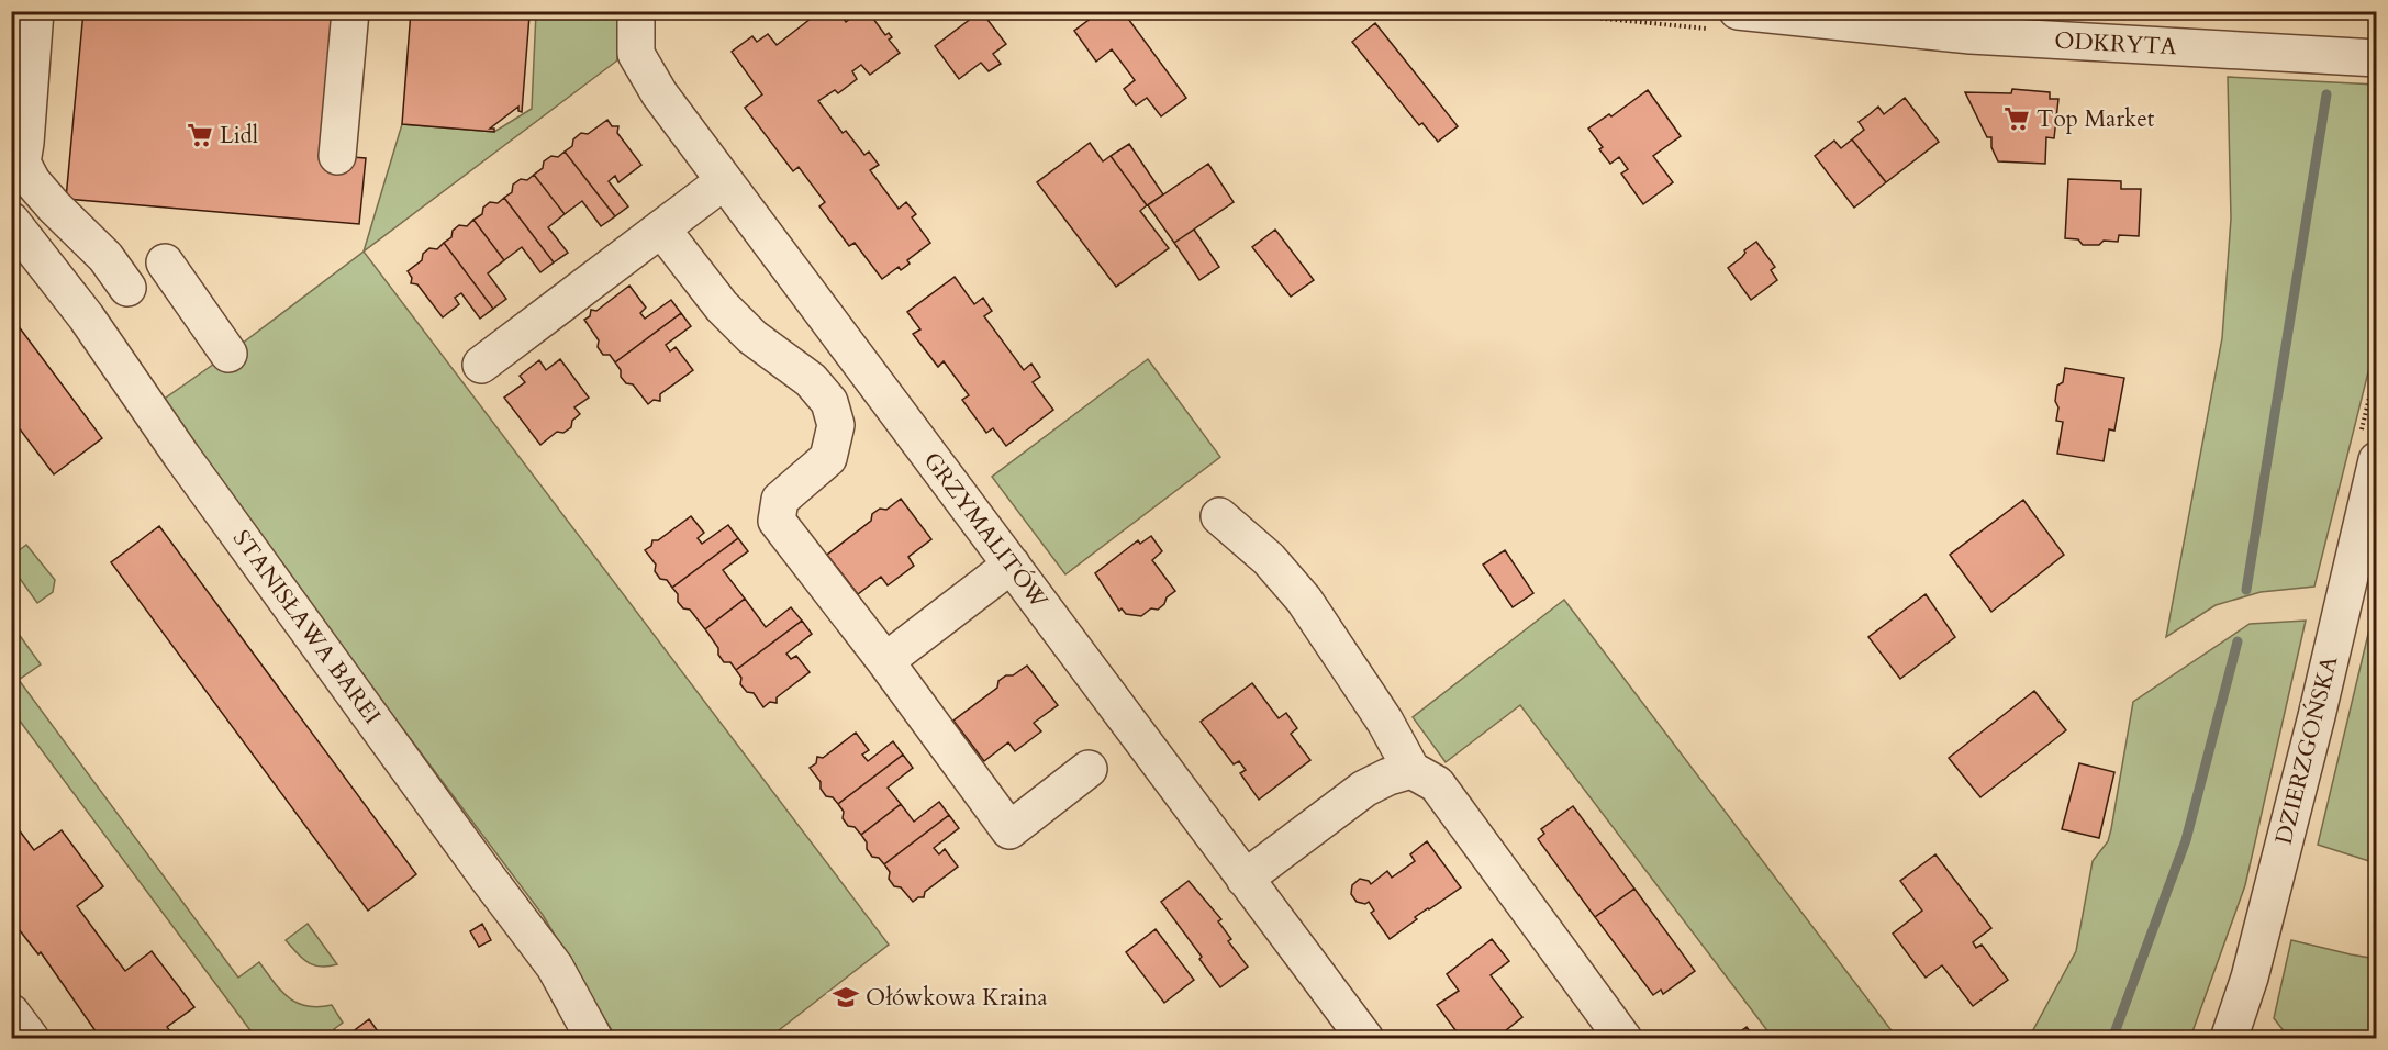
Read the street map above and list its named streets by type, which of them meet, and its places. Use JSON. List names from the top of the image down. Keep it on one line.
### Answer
{"streets":{"street":["ODKRYTA","GRZYMALITÓW","STANISŁAWA BAREI","DZIERZGOŃSKA"]},"places":{"supermarket":["Top Market","Lidl"],"school or university":["Ołówkowa Kraina"]}}
